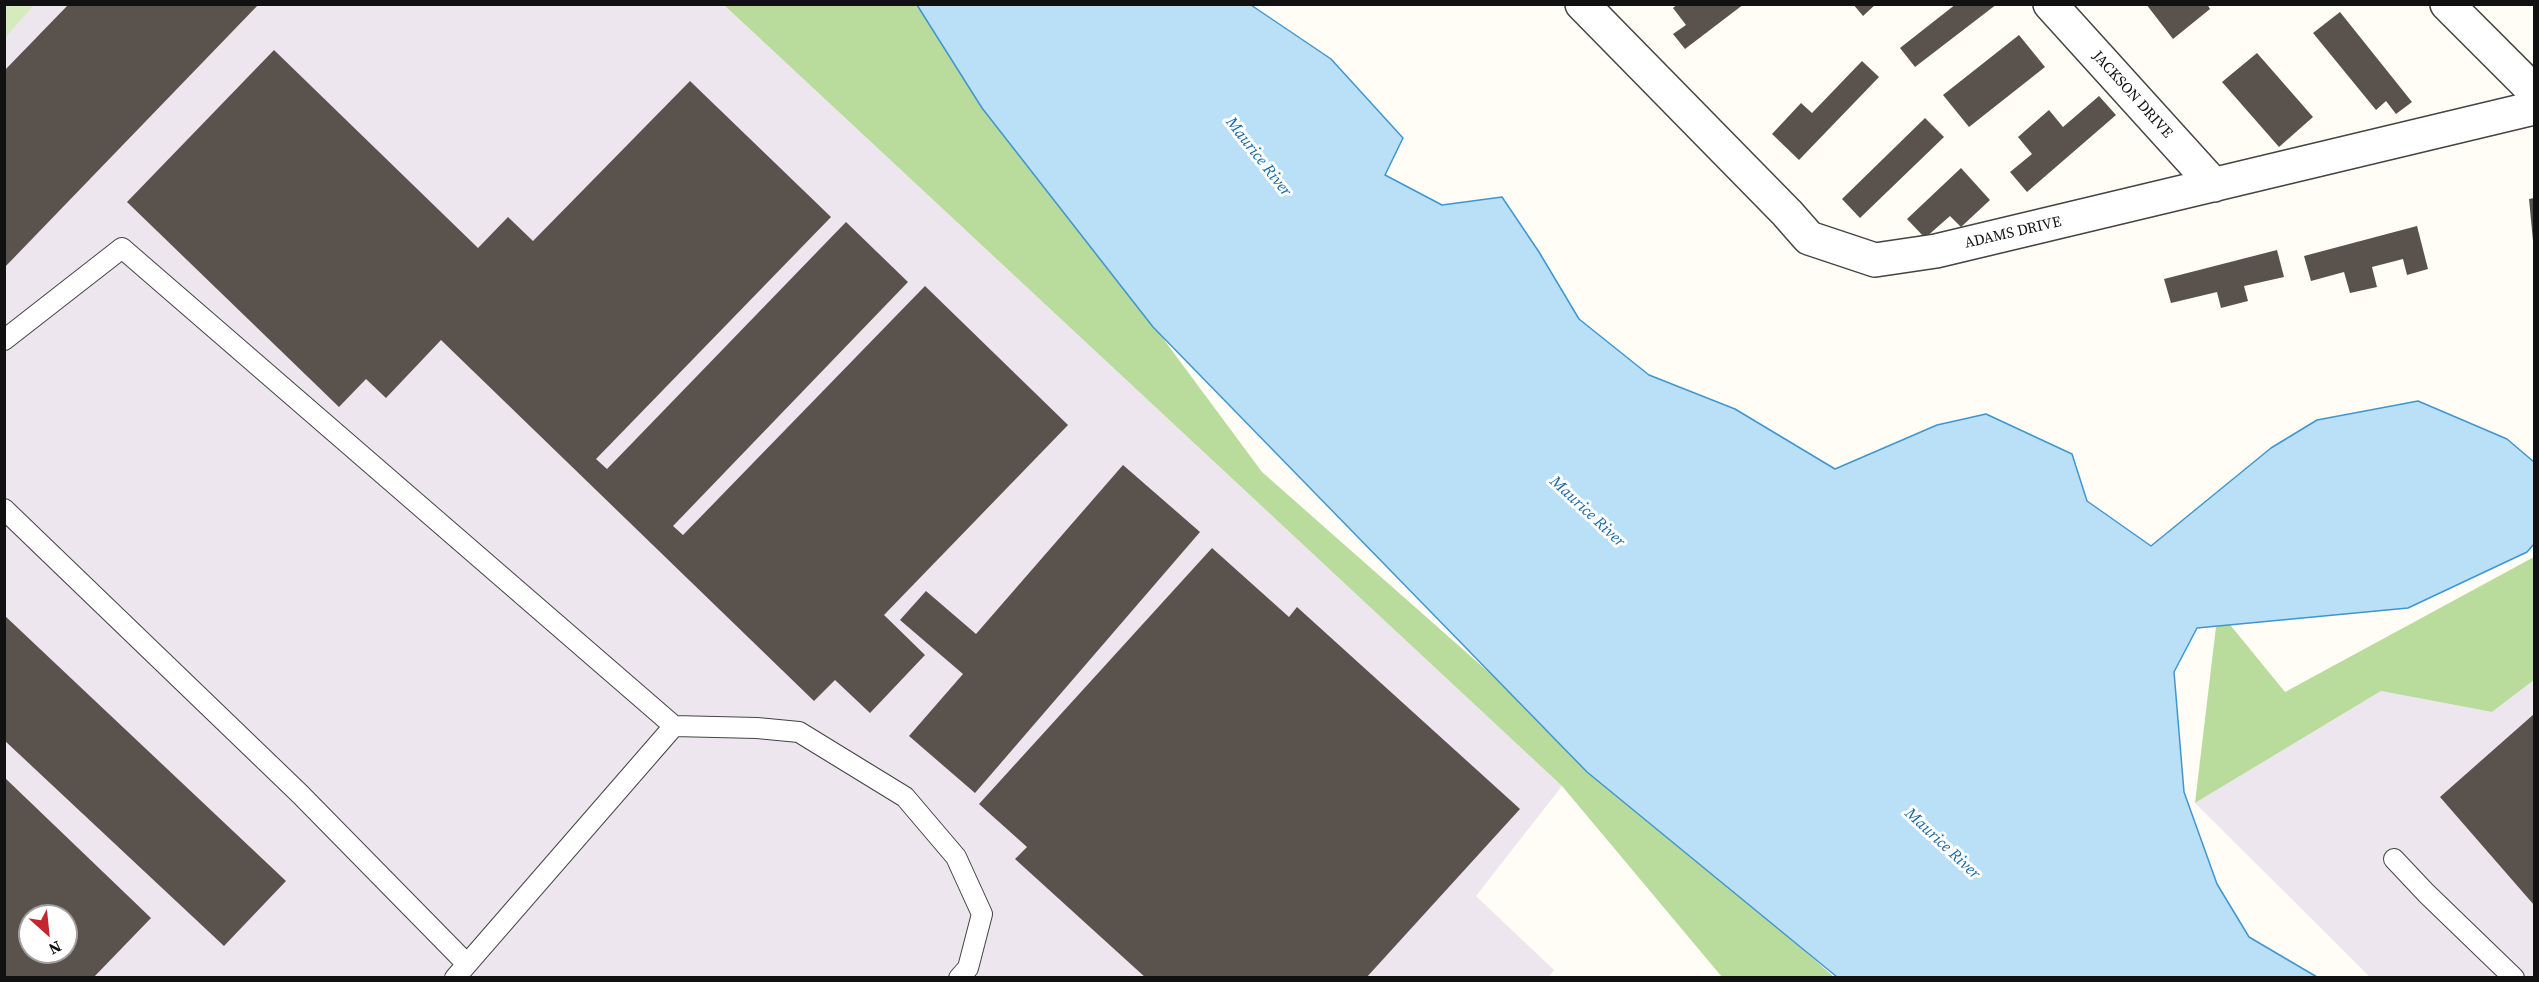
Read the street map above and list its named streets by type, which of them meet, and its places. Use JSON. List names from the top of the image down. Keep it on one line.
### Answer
{"streets":{"street":["JACKSON DRIVE","ADAMS DRIVE"]},"crossings":[["JACKSON DRIVE","ADAMS DRIVE"]],"water":["Maurice River"],"north":"bottom right"}
